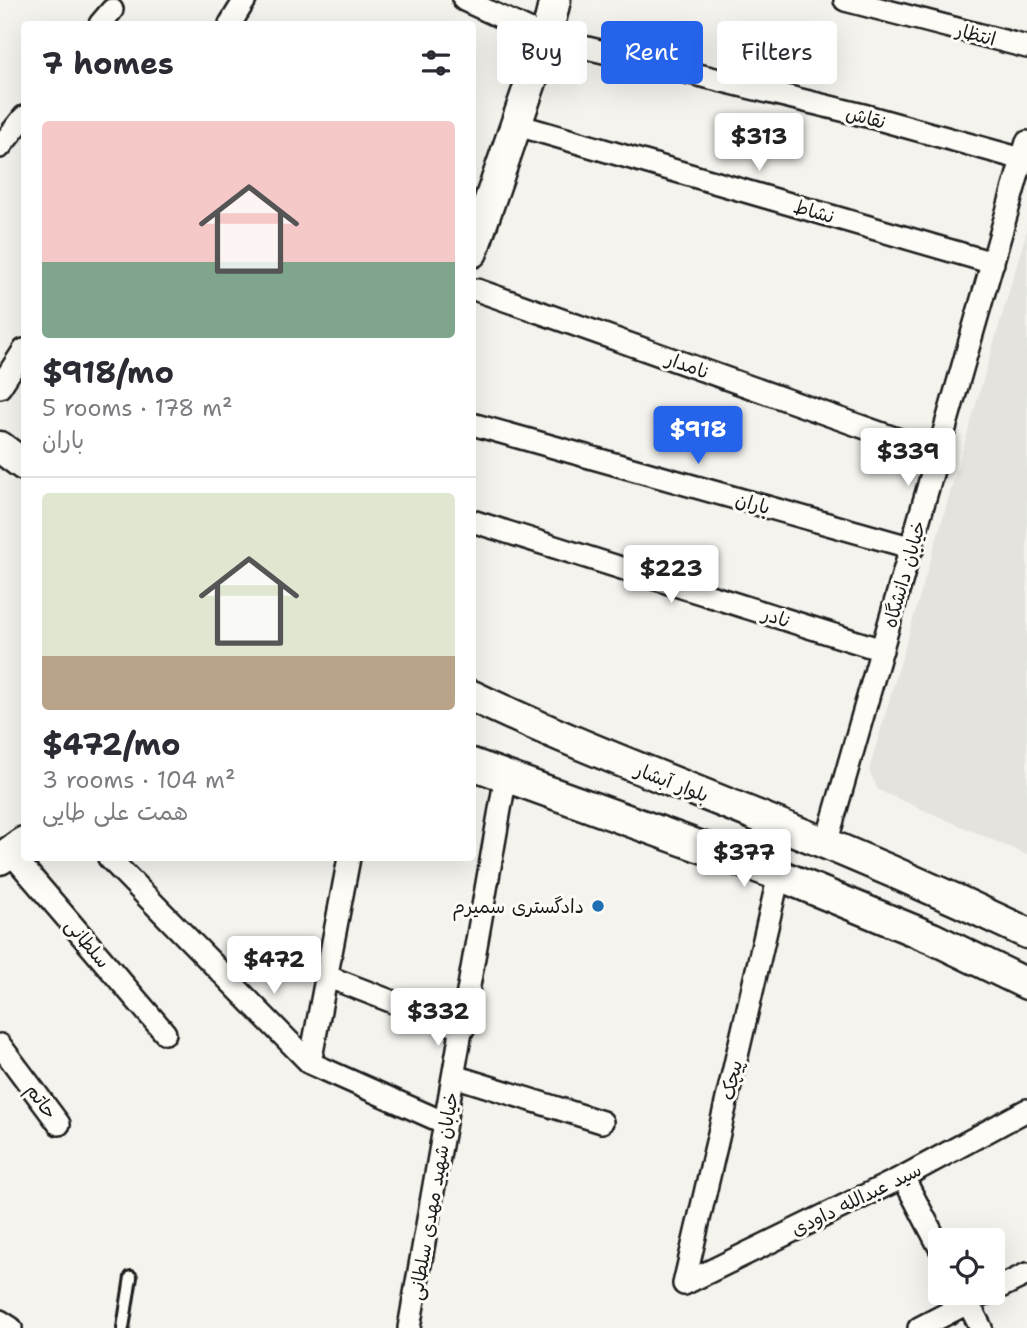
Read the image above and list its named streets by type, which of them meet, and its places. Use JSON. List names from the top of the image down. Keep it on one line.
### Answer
{"streets":{"street":["انتظار","نقاش","نشاط","نامدار","باران","خیابان دانشگاه","نادر","بلوار آبشار","سلطانی","پیچک","حاتم","خیابان شهید مهدی سلطانی","سید عبدالله داودی"]},"crossings":[["نقاش","خیابان دانشگاه"],["نشاط","خیابان دانشگاه"],["نامدار","خیابان دانشگاه"],["باران","خیابان دانشگاه"],["خیابان دانشگاه","نادر"],["خیابان دانشگاه","بلوار آبشار"],["پیچک","سید عبدالله داودی"]],"places":["دادگستری سمیرم"],"page":{"chip":["Buy","Rent","Filters"],"heading":"7 homes","list":[{"name":"$918/mo","note":"5 rooms · 178 m² · باران"},{"name":"$472/mo","note":"3 rooms · 104 m² · همت علی طایی"}],"price":["$313","$918","$339","$223","$377","$472","$332"]}}
